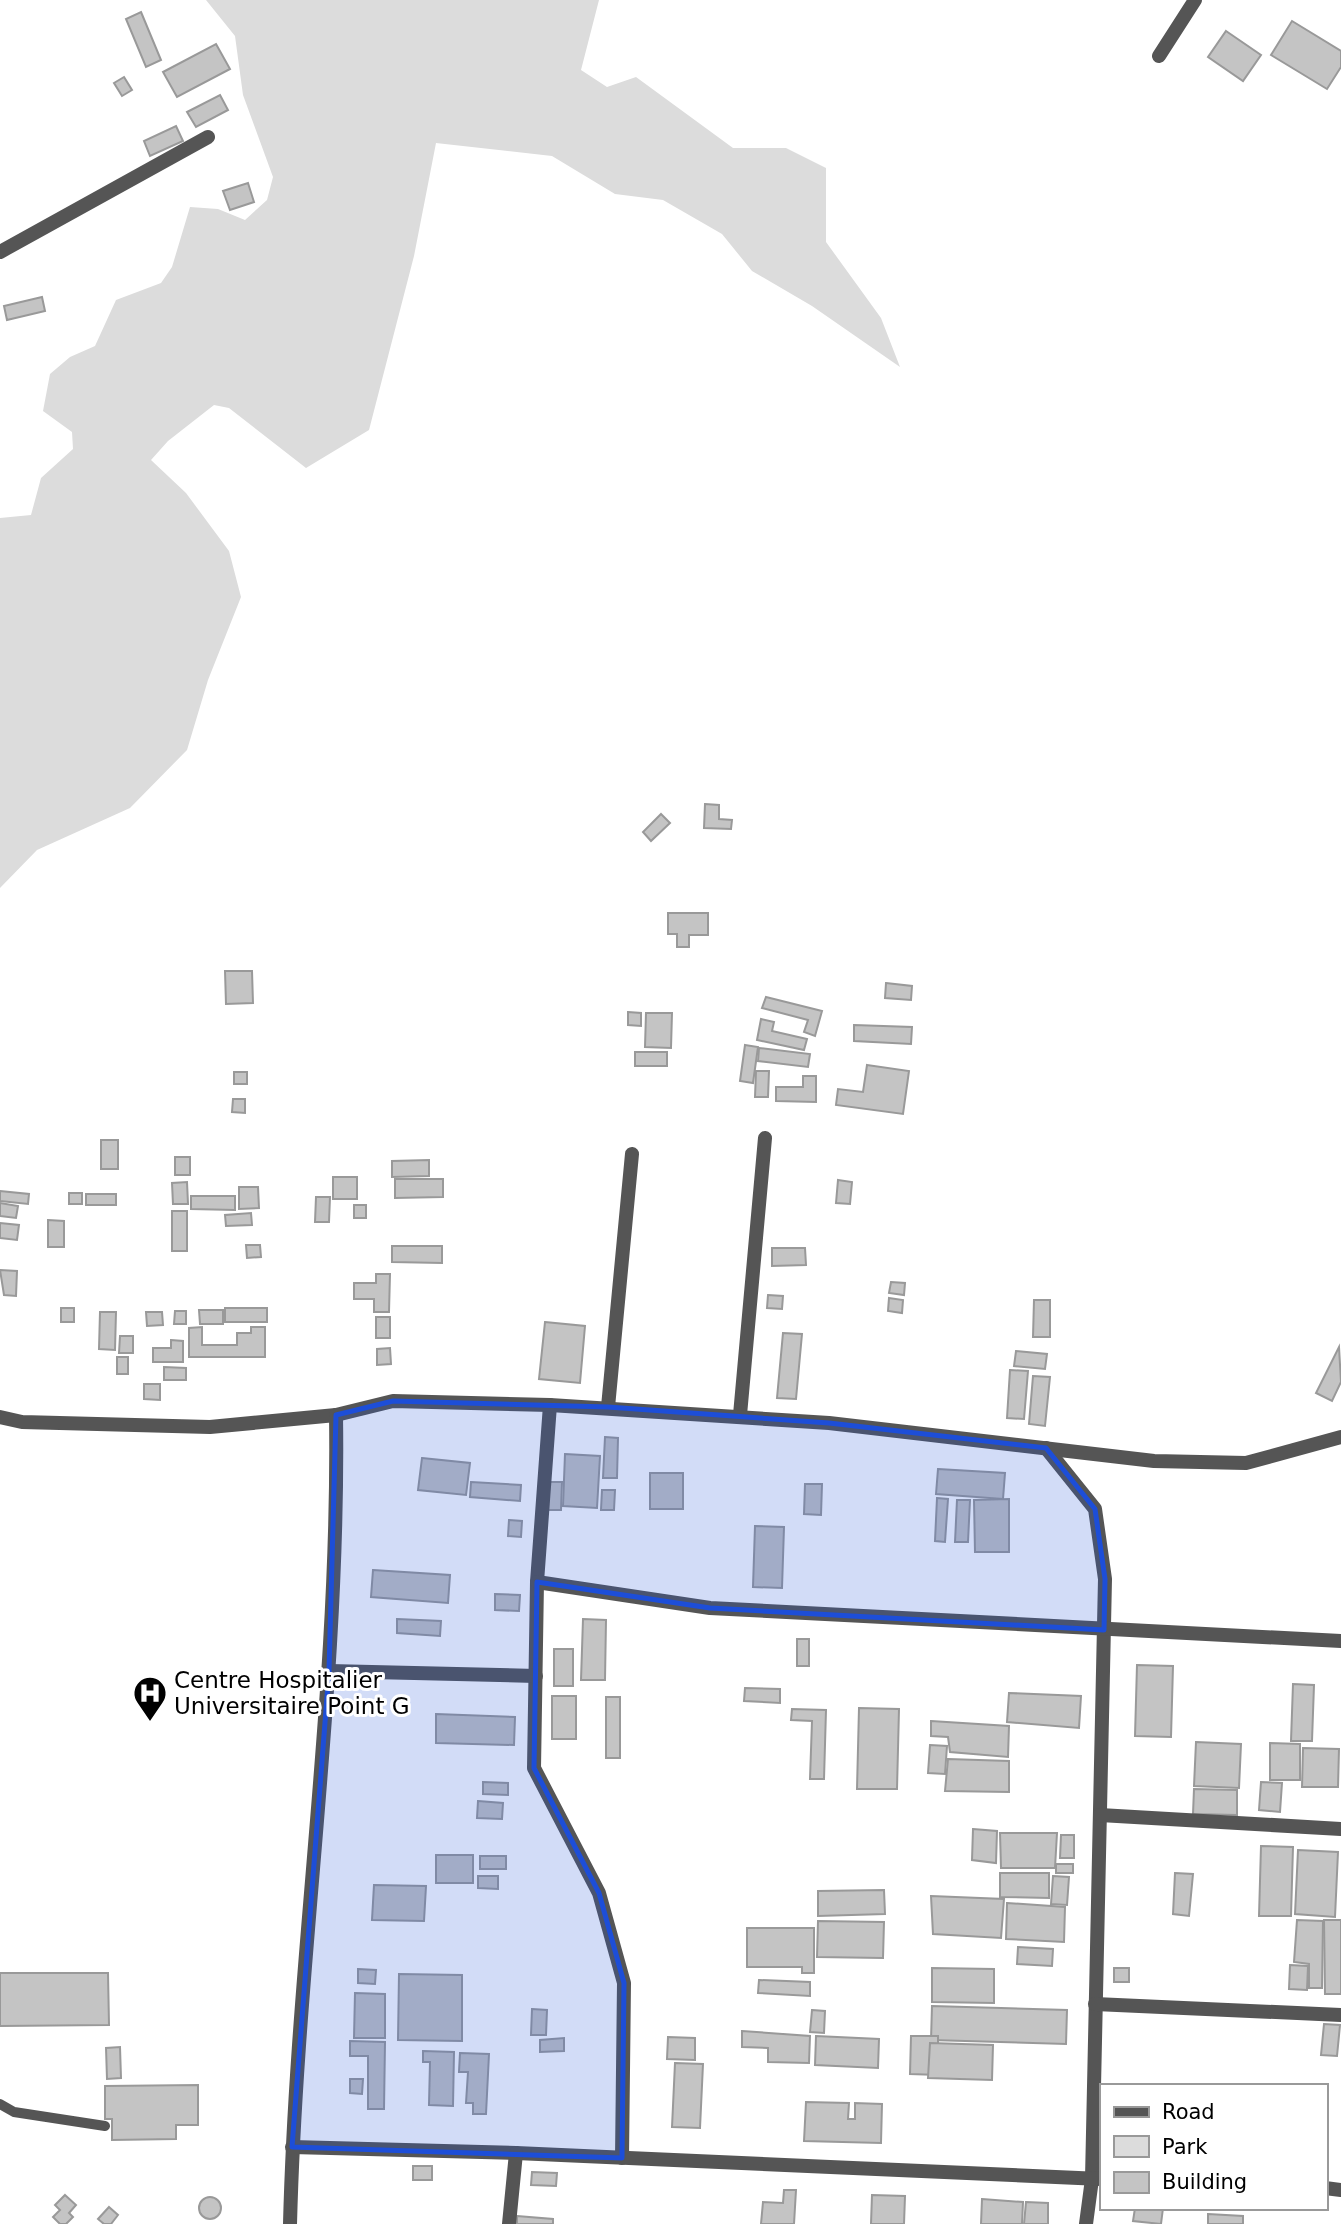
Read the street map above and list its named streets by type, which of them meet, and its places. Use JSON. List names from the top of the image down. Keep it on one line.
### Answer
{"places":{"hospital":["Centre Hospitalier Universitaire Point G"]},"legend":["Road","Park","Building"]}
